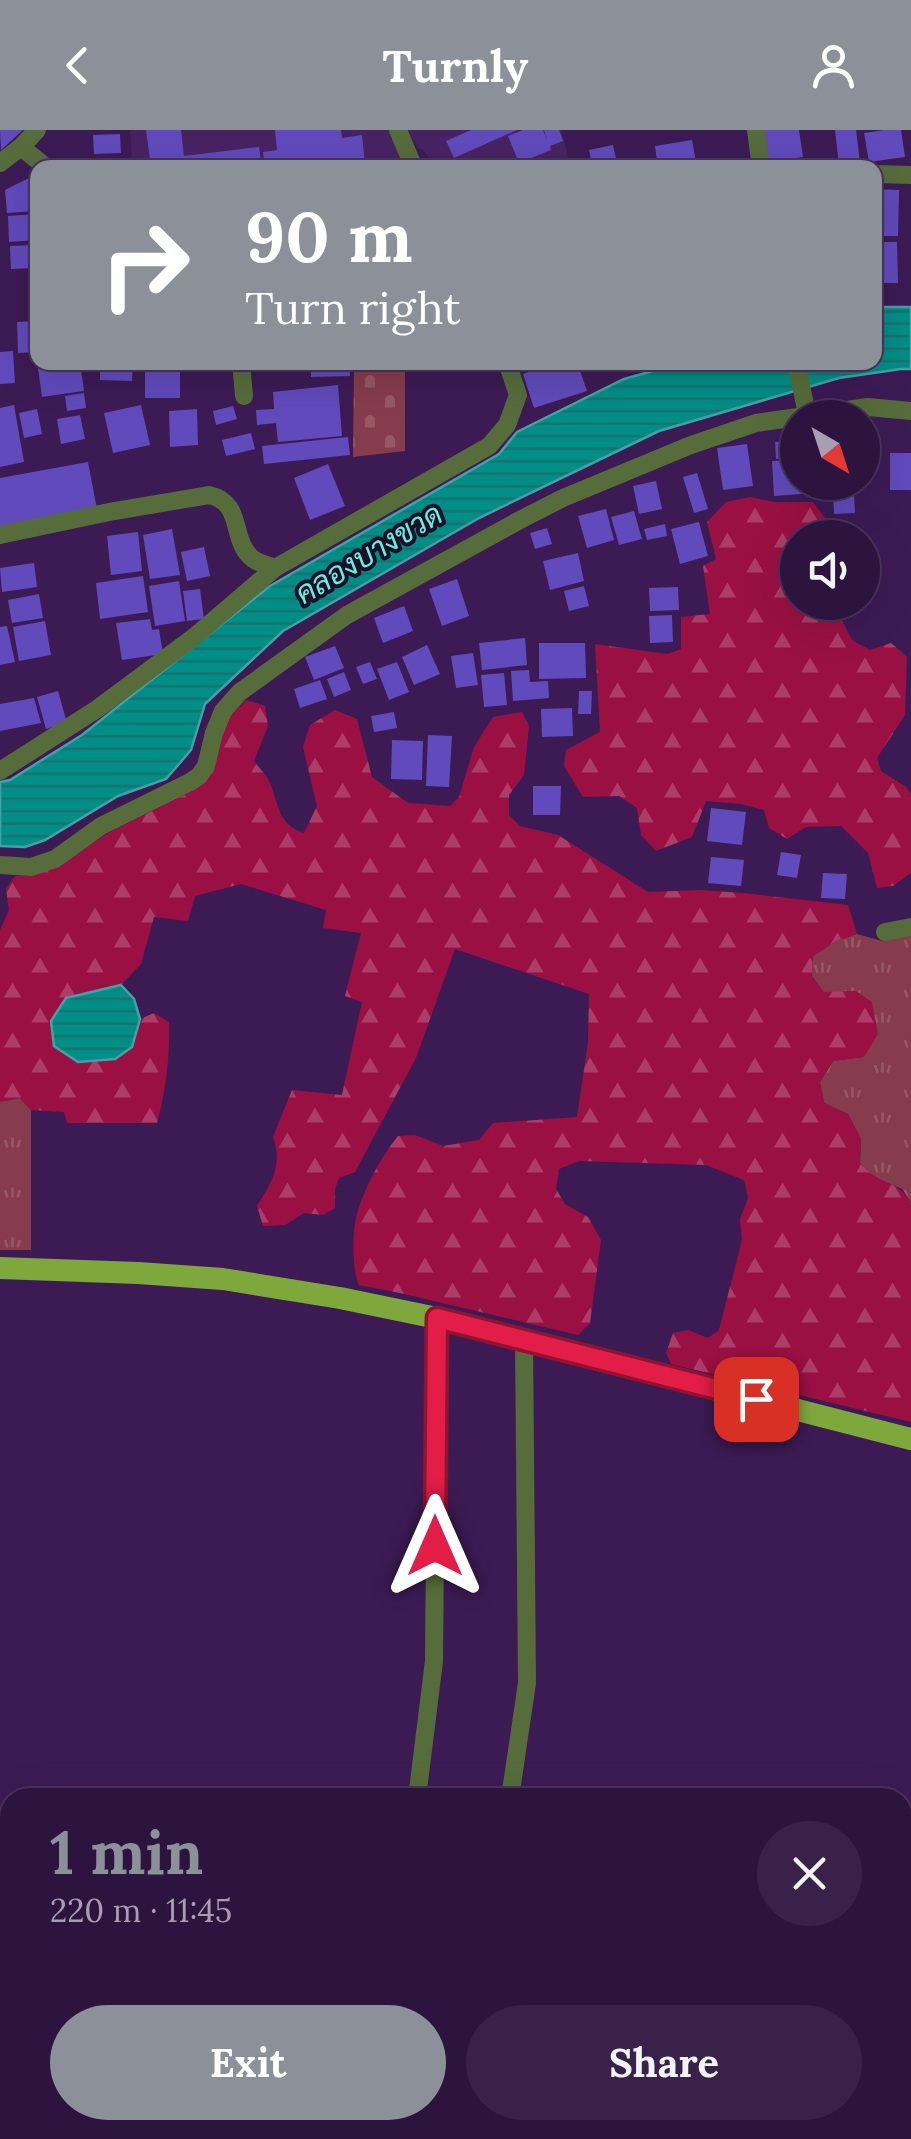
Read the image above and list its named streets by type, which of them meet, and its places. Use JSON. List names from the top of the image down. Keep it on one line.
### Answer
{"water":["คลองบางขวด"],"north":"bottom right","page":{"header":"Turnly","turn":["90 m","Turn right"],"heading":["1 min","220 m · 11:45"],"buttons":["Exit","Share"]}}
